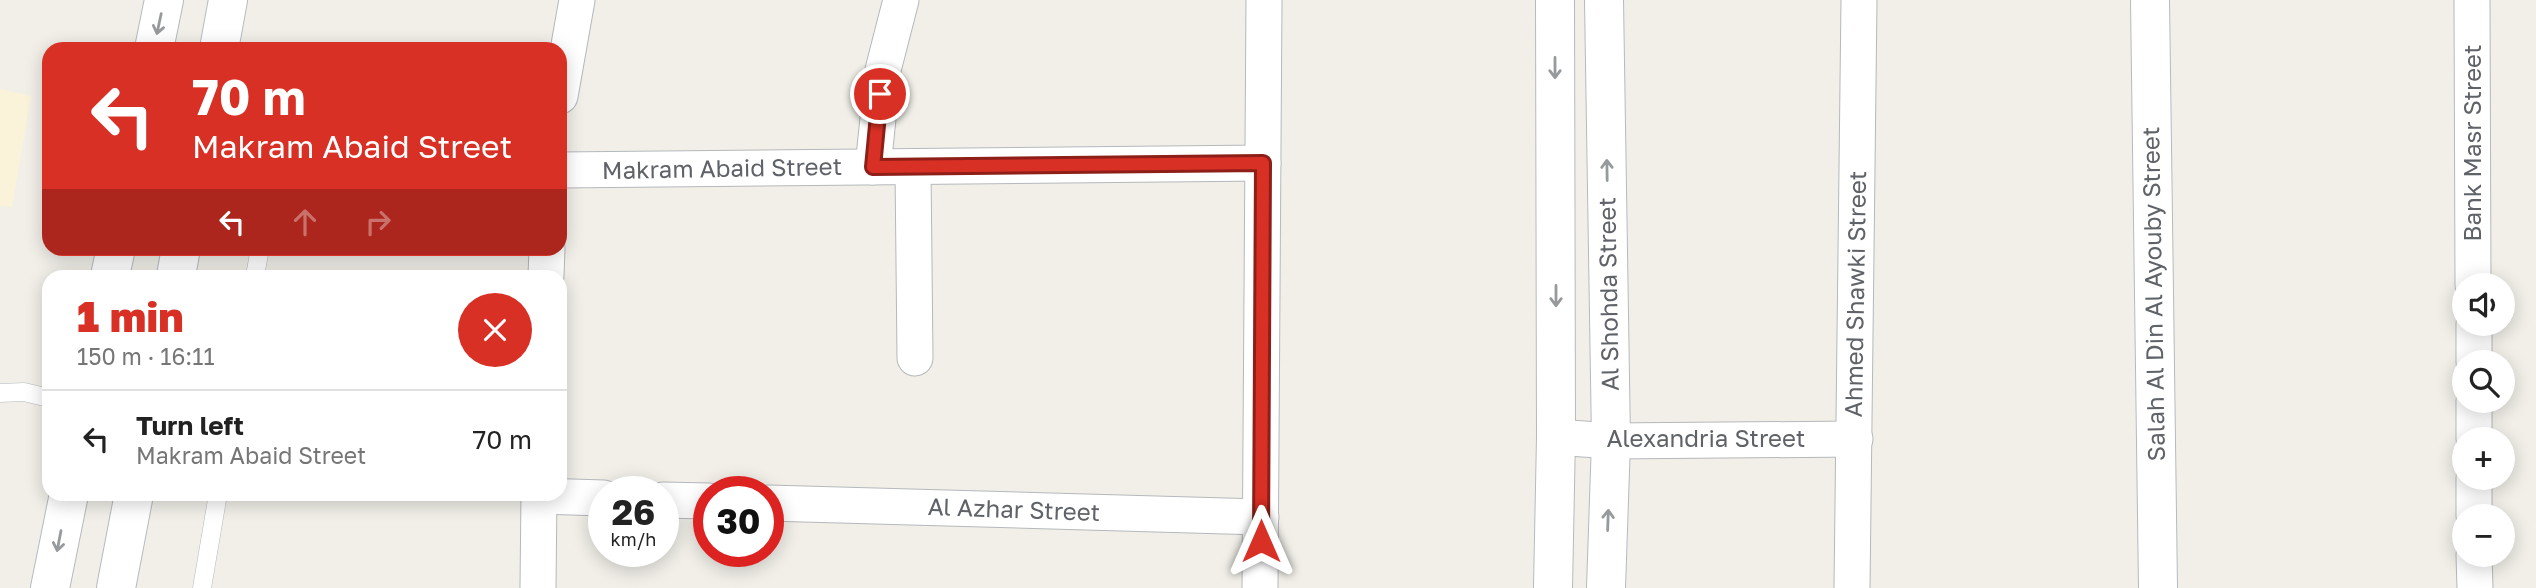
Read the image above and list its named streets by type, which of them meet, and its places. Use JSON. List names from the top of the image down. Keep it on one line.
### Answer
{"streets":{"street":["Bank Masr Street","Makram Abaid Street","Al Shohda Street","Ahmed Shawki Street","Salah Al Din Al Ayouby Street","Alexandria Street","Al Azhar Street"]},"crossings":[["Al Shohda Street","Alexandria Street"],["Ahmed Shawki Street","Alexandria Street"]],"page":{"turn":["70 m","Makram Abaid Street"],"heading":["1 min","150 m · 16:11"],"map_buttons":["+","−"],"list":[{"name":"Turn left","note":"Makram Abaid Street","value":"70 m"}],"speed":"26 km/h","limit":"30"}}
